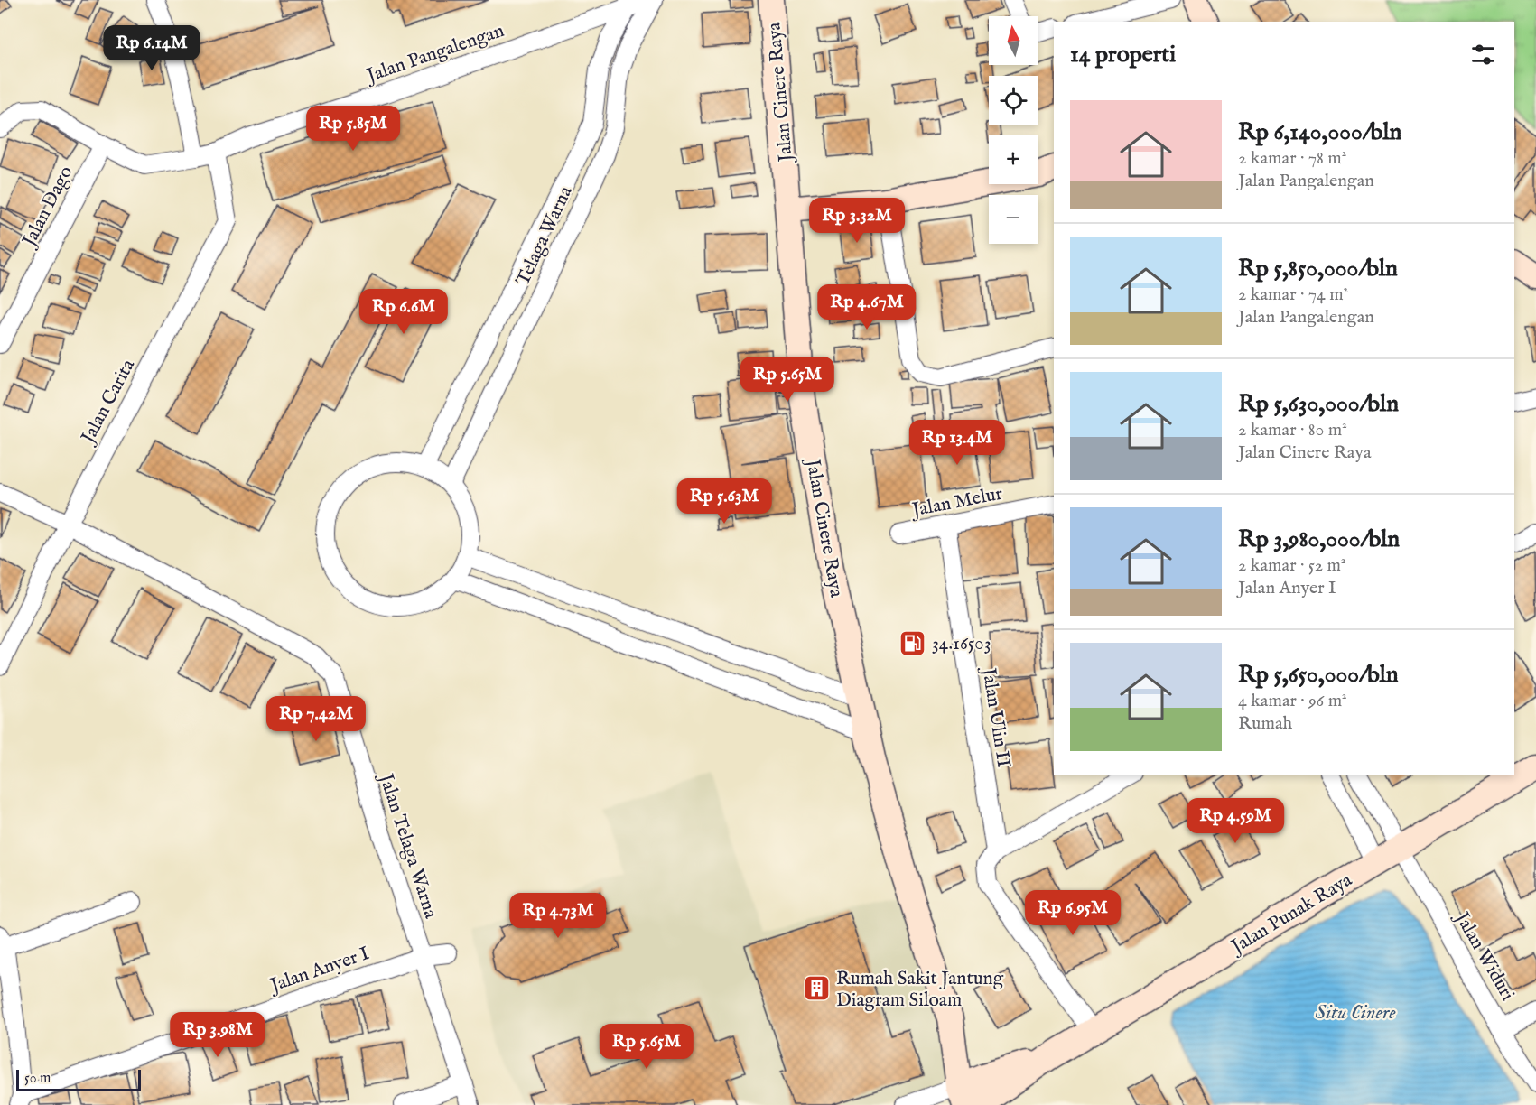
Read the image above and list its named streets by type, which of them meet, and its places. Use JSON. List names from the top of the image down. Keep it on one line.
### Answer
{"streets":{"main road":["Jalan Cinere Raya","Jalan Punak Raya"],"street":["Jalan Pangalengan","Jalan Dago","Telaga Warna","Jalan Carita","Jalan Melur","Jalan Ulin II","Jalan Telaga Warna","Jalan Widuri","Jalan Anyer I"]},"crossings":[["Jalan Pangalengan","Jalan Dago"],["Jalan Pangalengan","Telaga Warna"],["Jalan Pangalengan","Jalan Carita"],["Jalan Cinere Raya","Jalan Punak Raya"],["Jalan Carita","Jalan Telaga Warna"],["Jalan Melur","Jalan Ulin II"],["Jalan Telaga Warna","Jalan Anyer I"],["Jalan Punak Raya","Jalan Widuri"]],"water":["Situ Cinere"],"places":{"fuel station":["34.16503"],"building":["Rumah Sakit Jantung Diagram Siloam"]},"scale_bar":"50 m","north":"top","page":{"map_buttons":["+","−"],"heading":"14 properti","price":["Rp 6.14M","Rp 5.85M","Rp 3.32M","Rp 4.67M","Rp 6.6M","Rp 5.65M","Rp 13.4M","Rp 5.63M","Rp 7.42M","Rp 4.59M","Rp 6.95M","Rp 4.73M","Rp 3.98M","Rp 5.65M"],"list":[{"name":"Rp 6,140,000/bln","note":"2 kamar · 78 m² · Jalan Pangalengan"},{"name":"Rp 5,850,000/bln","note":"2 kamar · 74 m² · Jalan Pangalengan"},{"name":"Rp 5,630,000/bln","note":"2 kamar · 80 m² · Jalan Cinere Raya"},{"name":"Rp 3,980,000/bln","note":"2 kamar · 52 m² · Jalan Anyer I"},{"name":"Rp 5,650,000/bln","note":"4 kamar · 96 m² · Rumah"}],"scale":"50 m"}}
